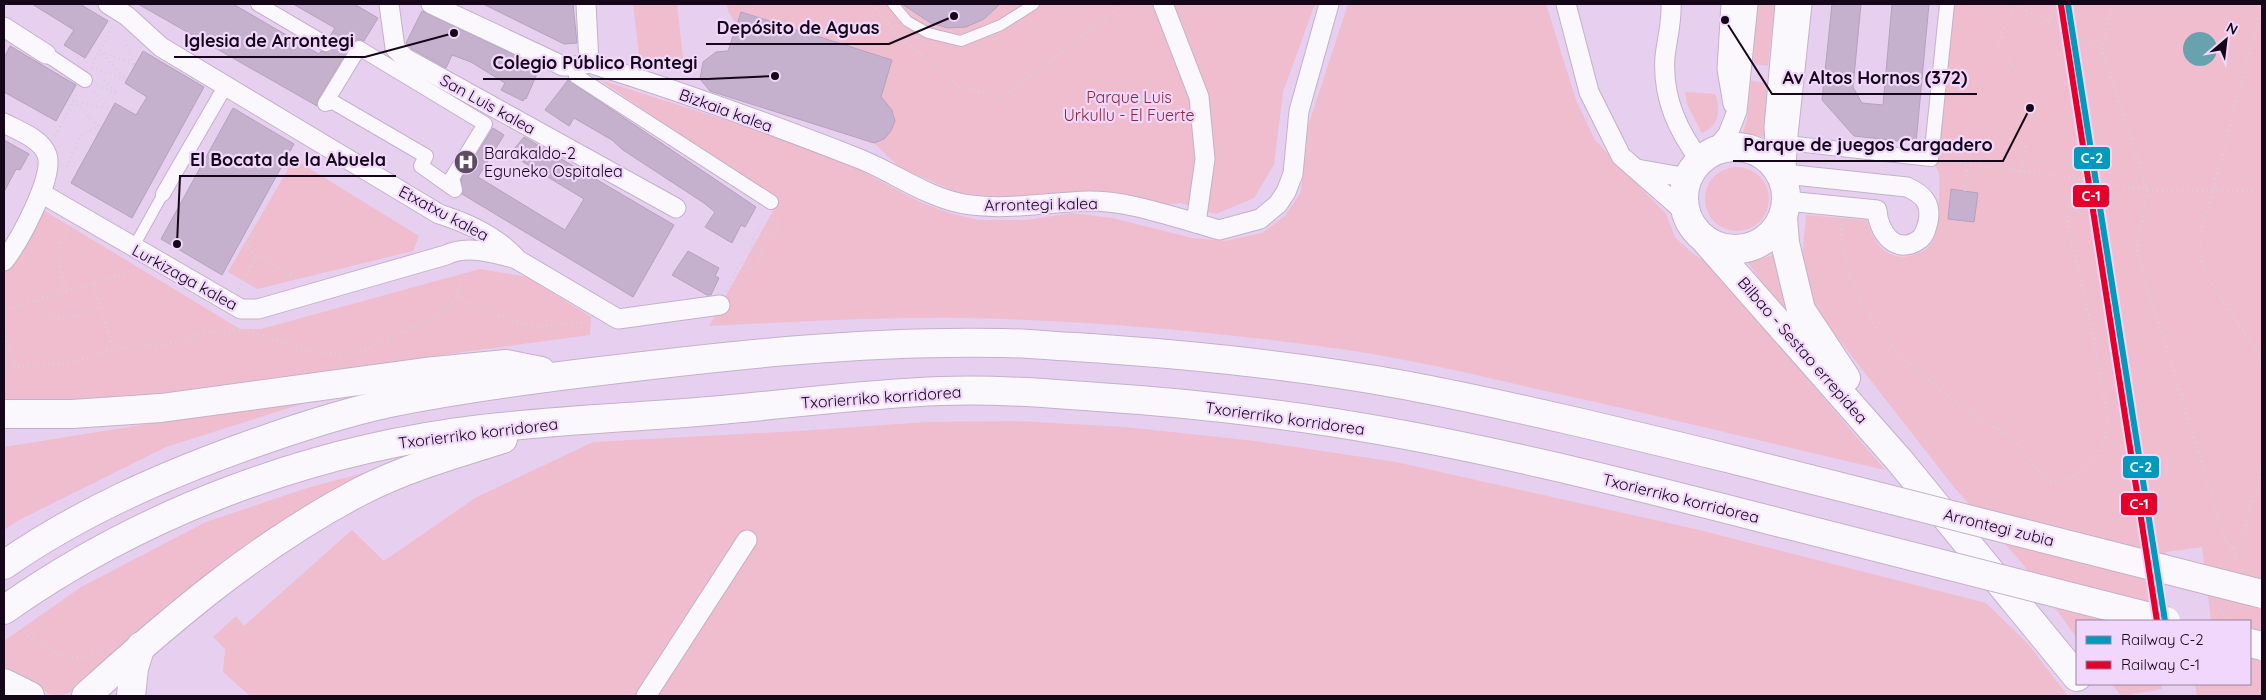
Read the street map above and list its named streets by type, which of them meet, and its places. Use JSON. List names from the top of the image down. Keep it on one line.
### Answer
{"streets":{"main road":["Bilbao - Sestao errepidea","Txorierriko korridorea","Arrontegi zubia"],"street":["San Luis kalea","Bizkaia kalea","Arrontegi kalea","Etxatxu kalea","Lurkizaga kalea"]},"crossings":[["Bizkaia kalea","Arrontegi kalea"],["Etxatxu kalea","Lurkizaga kalea"]],"parks":["Parque Luis Urkullu - El Fuerte"],"places":{"other":["Depósito de Aguas","Av Altos Hornos (372)","Iglesia de Arrontegi","Colegio Público Rontegi","Parque de juegos Cargadero","El Bocata de la Abuela"],"hospital":["Barakaldo-2 Eguneko Ospitalea"]},"lines":["rail line C-2","rail line C-1"],"legend":["Railway C-2","Railway C-1"],"north":"top right"}
